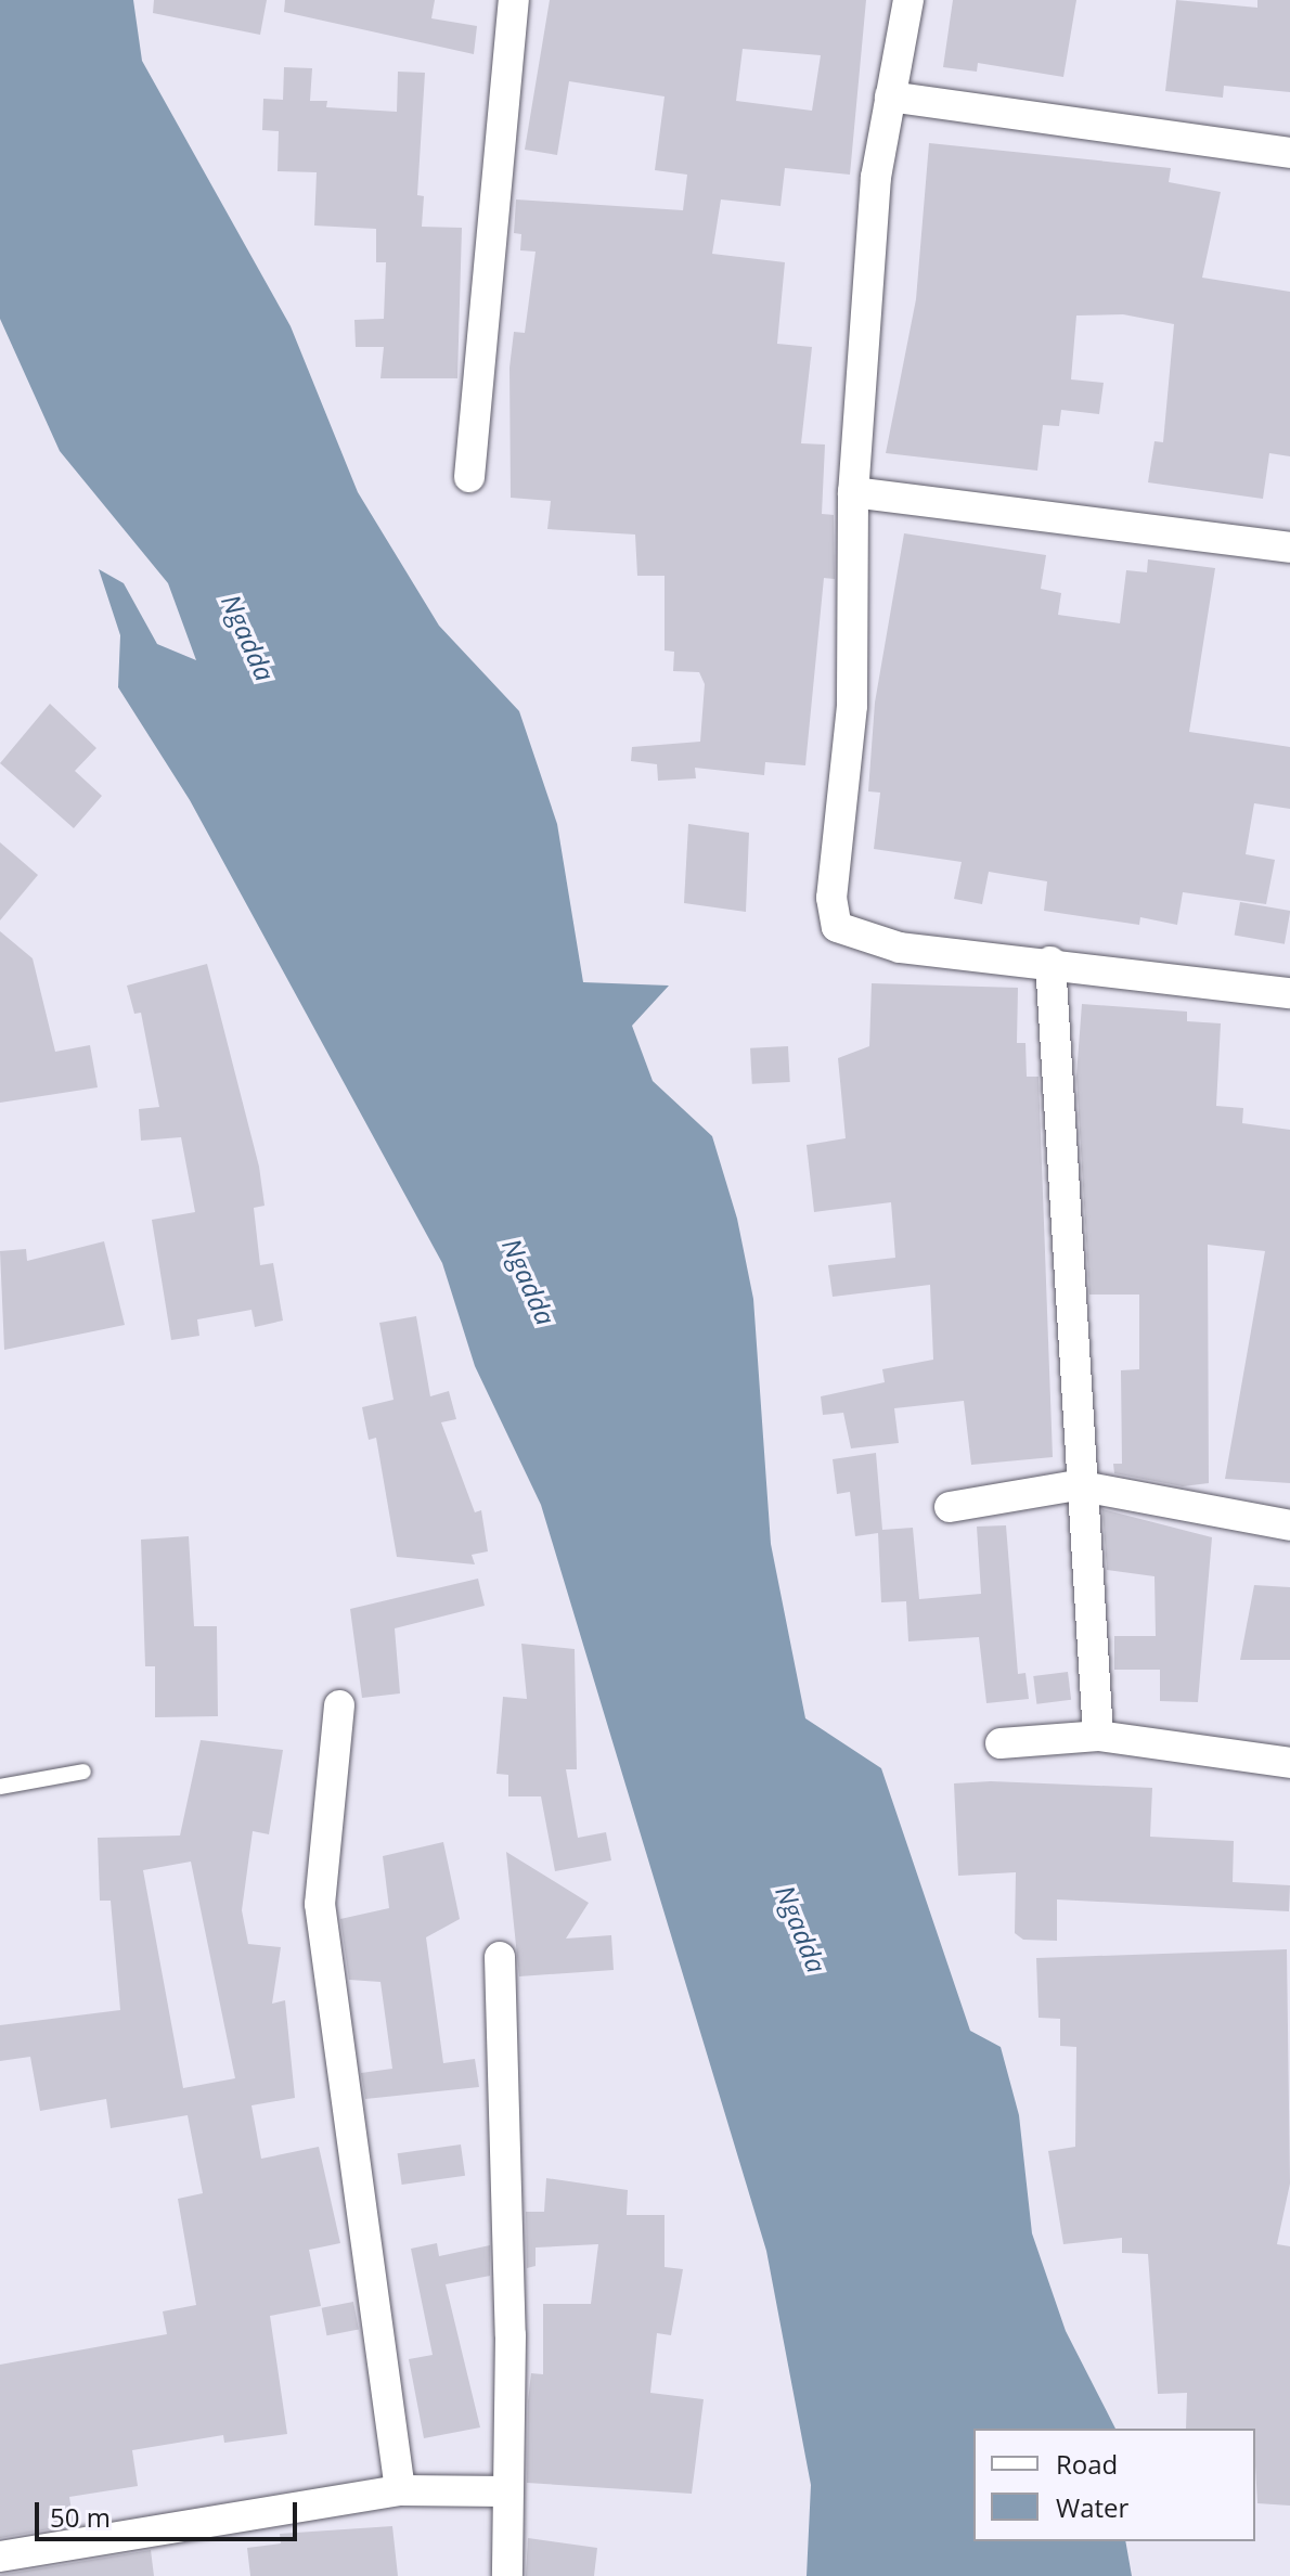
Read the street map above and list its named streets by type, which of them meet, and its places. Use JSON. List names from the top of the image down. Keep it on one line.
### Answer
{"water":["Ngadda"],"legend":["Road","Water"],"scale_bar":"50 m"}
